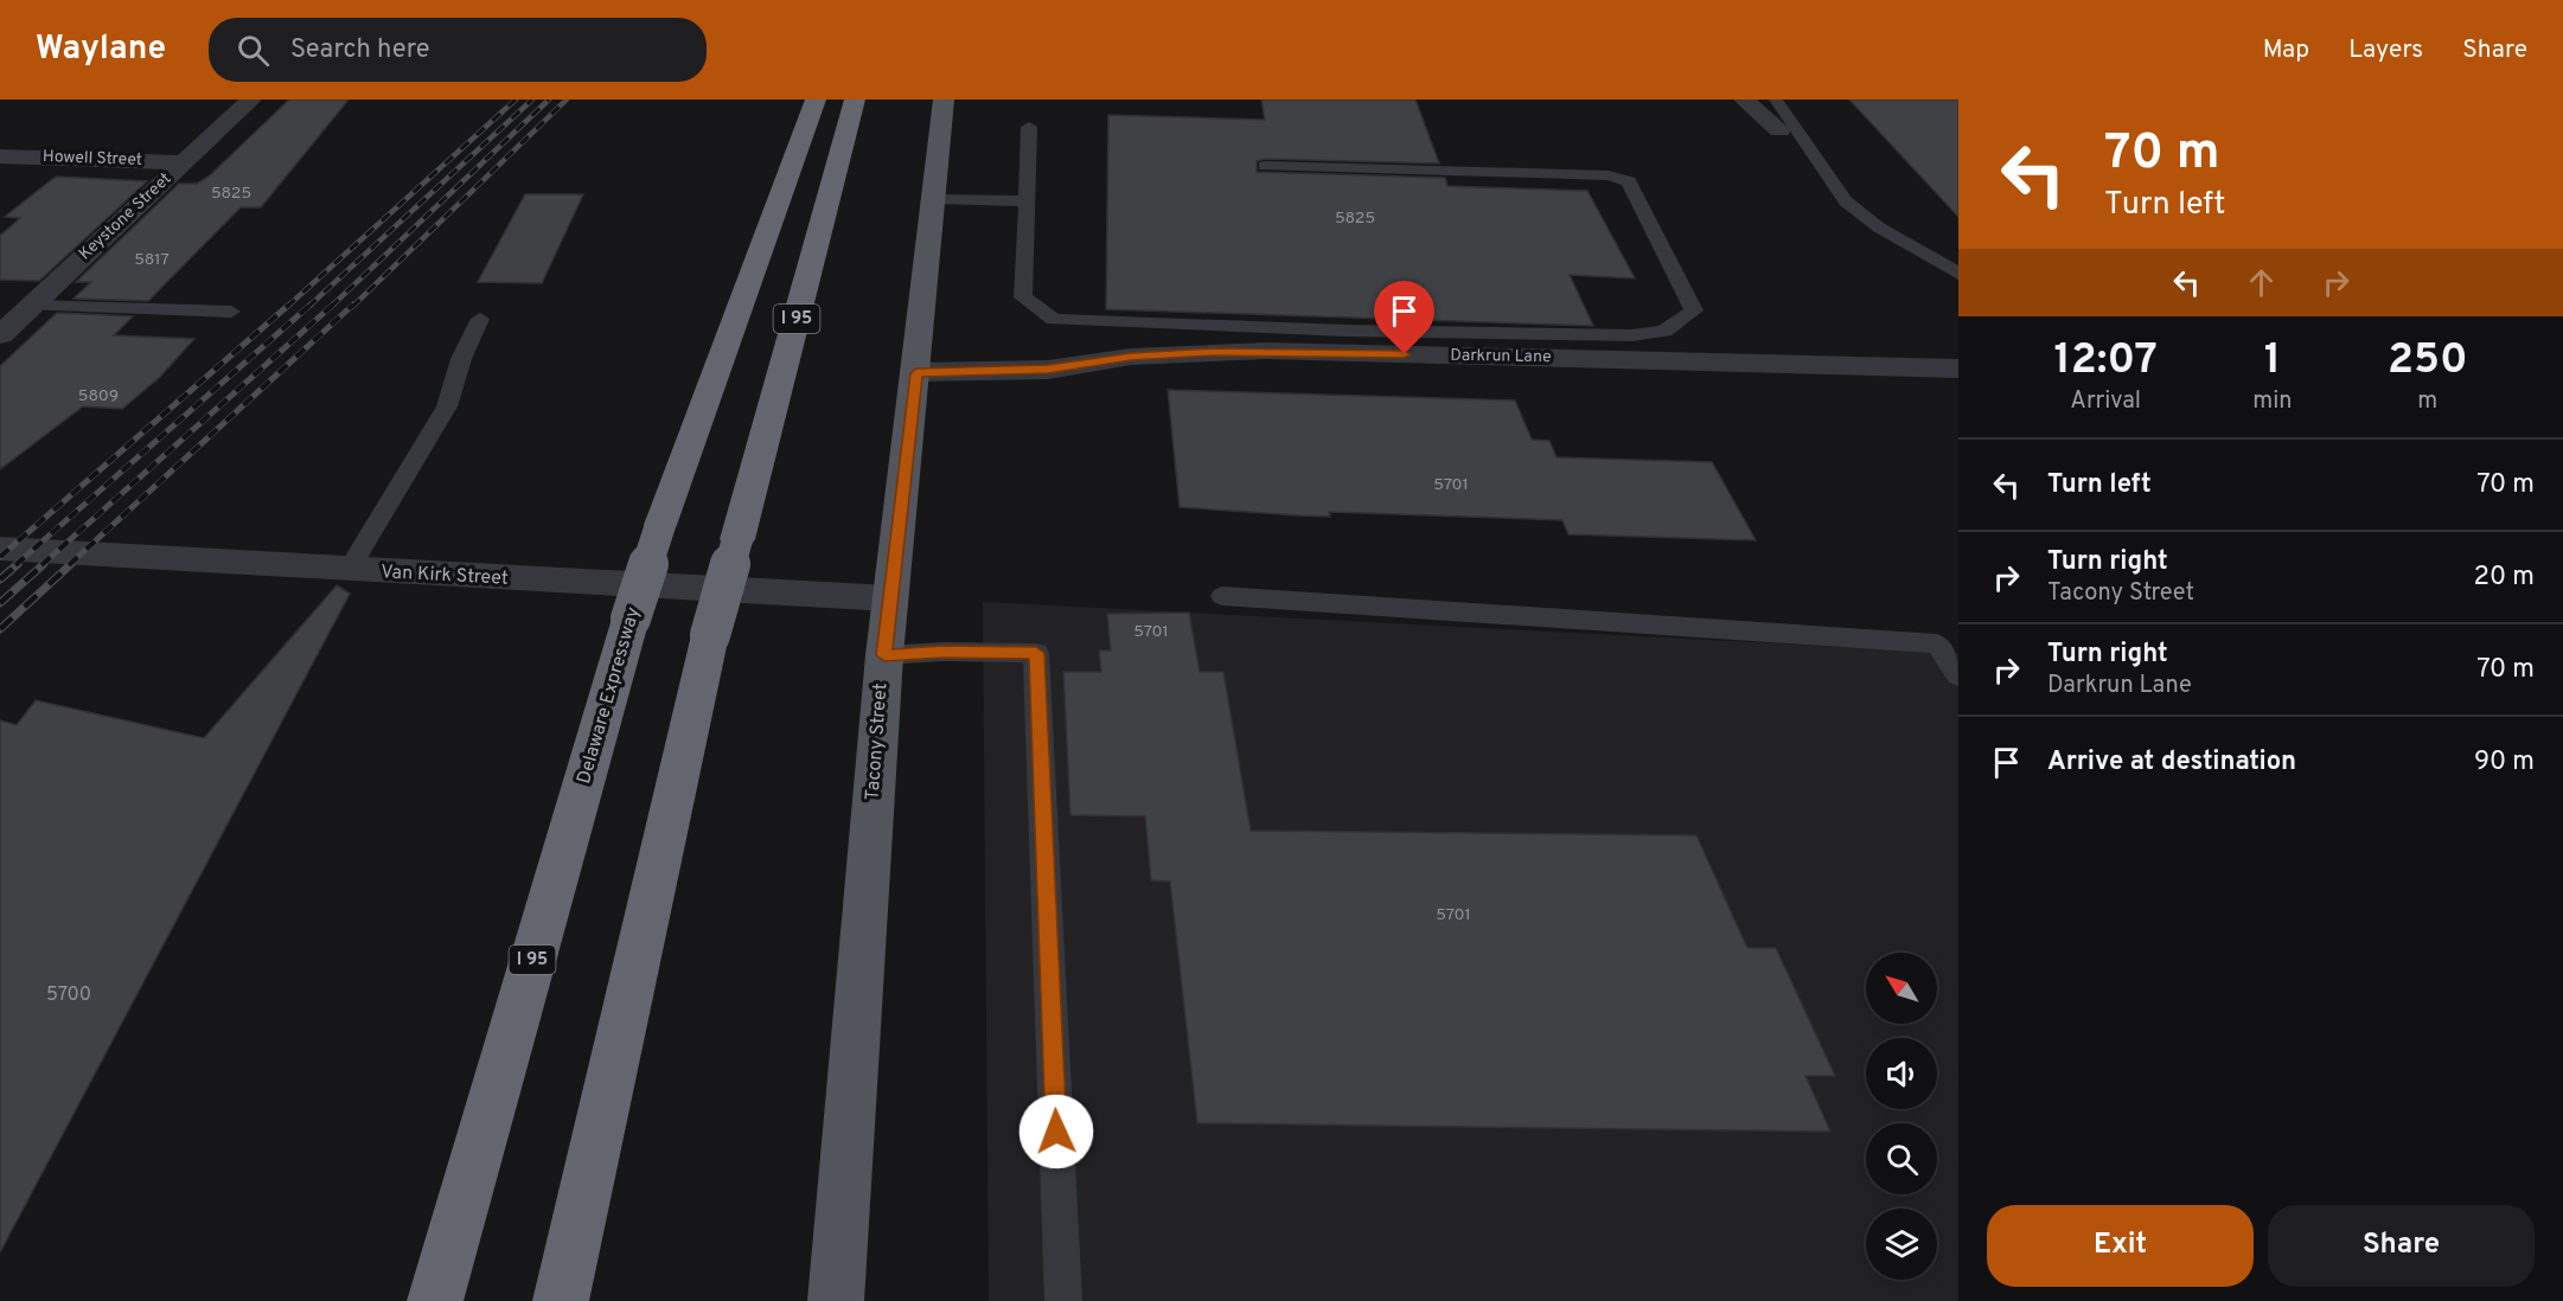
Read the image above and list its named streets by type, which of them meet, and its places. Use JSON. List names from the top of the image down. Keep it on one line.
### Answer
{"streets":{"highway":["I 95","Delaware Expressway"],"main road":["Tacony Street"],"street":["Howell Street","Keystone Street","Darkrun Lane","Van Kirk Street"]},"crossings":[["Howell Street","Keystone Street"],["Darkrun Lane","Tacony Street"],["Van Kirk Street","Tacony Street"]],"house_numbers":["5825","5825","5817","5809","5701","5701","5701","5700"],"north":"top left","page":{"header":"Waylane","search":"Search here","nav":["Map","Layers","Share"],"turn":["70 m","Turn left"],"eta":["12:07","Arrival","1","min","250","m"],"list":[{"name":"Turn left","value":"70 m"},{"name":"Turn right","note":"Tacony Street","value":"20 m"},{"name":"Turn right","note":"Darkrun Lane","value":"70 m"},{"name":"Arrive at destination","value":"90 m"}],"buttons":["Exit","Share"]}}
